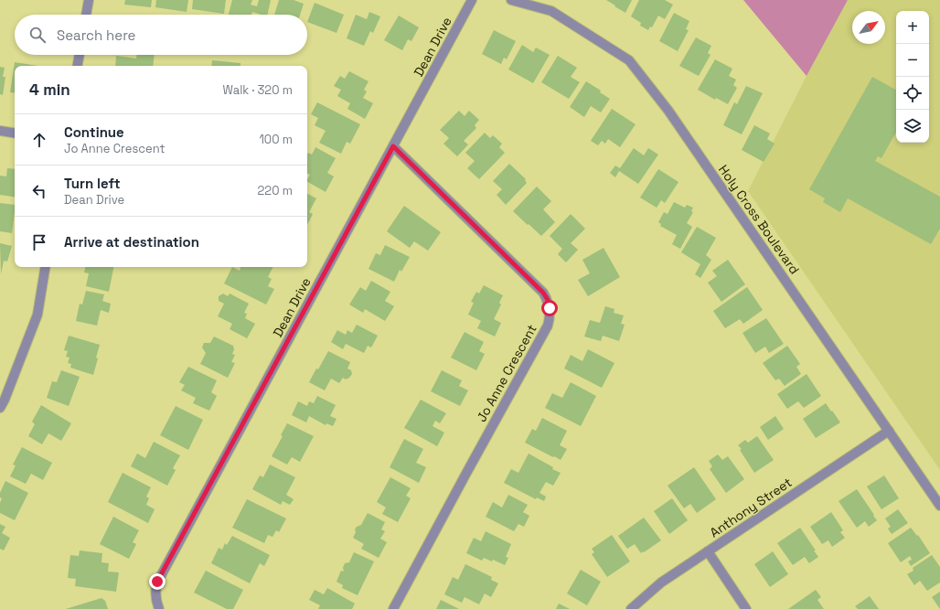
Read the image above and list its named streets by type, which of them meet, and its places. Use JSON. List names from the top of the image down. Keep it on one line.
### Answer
{"streets":{"street":["Dean Drive","Holy Cross Boulevard","Jo Anne Crescent","Anthony Street"]},"crossings":[["Dean Drive","Jo Anne Crescent"],["Holy Cross Boulevard","Anthony Street"]],"north":"top right","page":{"map_buttons":["+","−"],"search":"Search here","heading":["4 min","Walk · 320 m"],"list":[["Continue","Jo Anne Crescent","100 m"],["Turn left","Dean Drive","220 m"],"Arrive at destination"]}}
